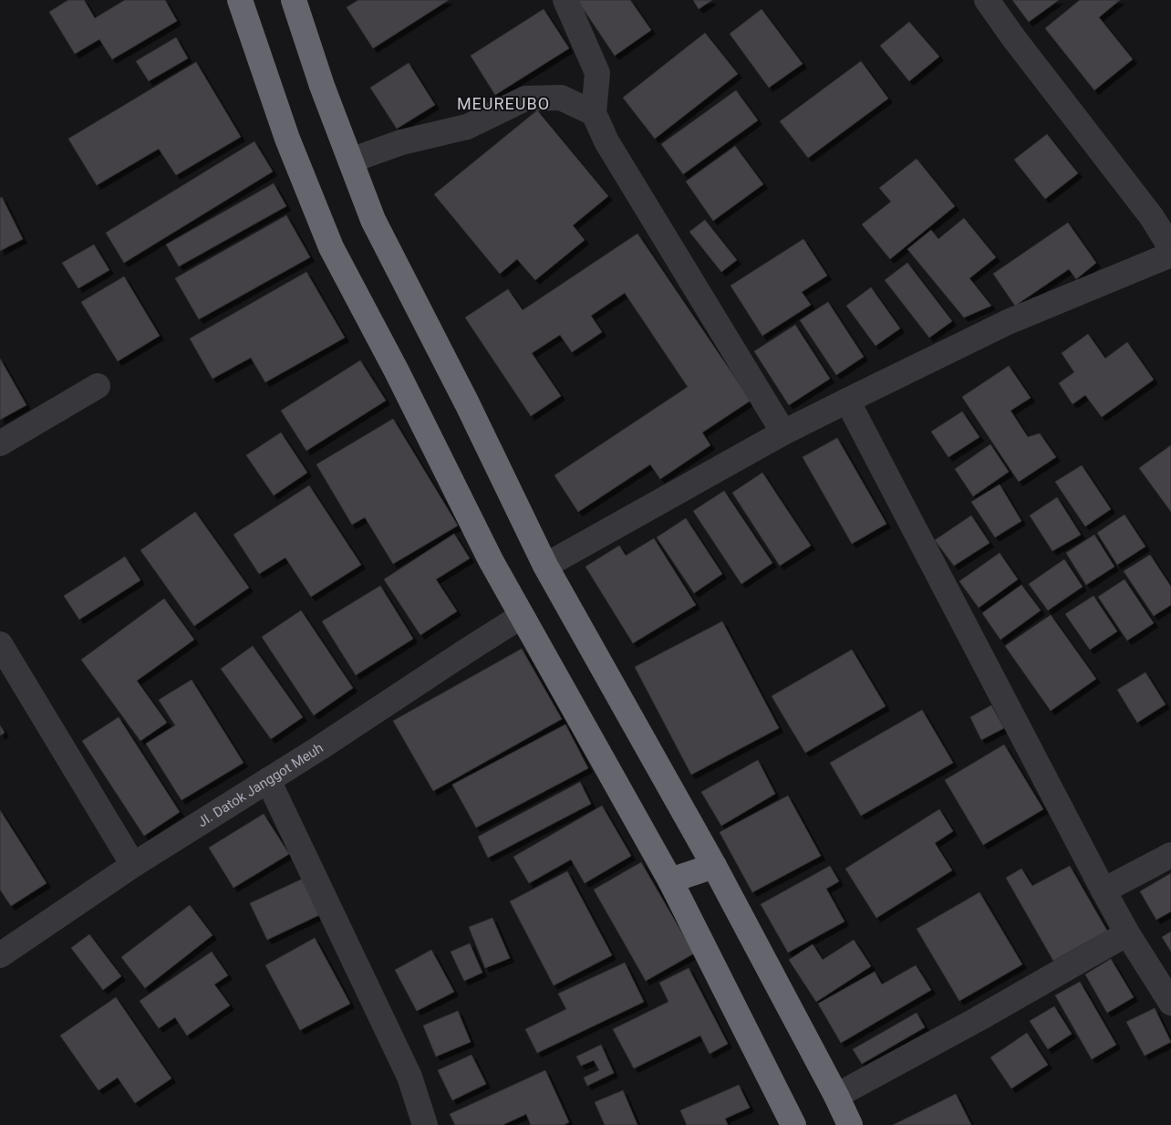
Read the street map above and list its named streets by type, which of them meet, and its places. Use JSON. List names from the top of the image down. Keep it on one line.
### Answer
{"streets":{"street":["JI. Datok Janggot Meuh"]},"districts":["MEUREUBO"]}
